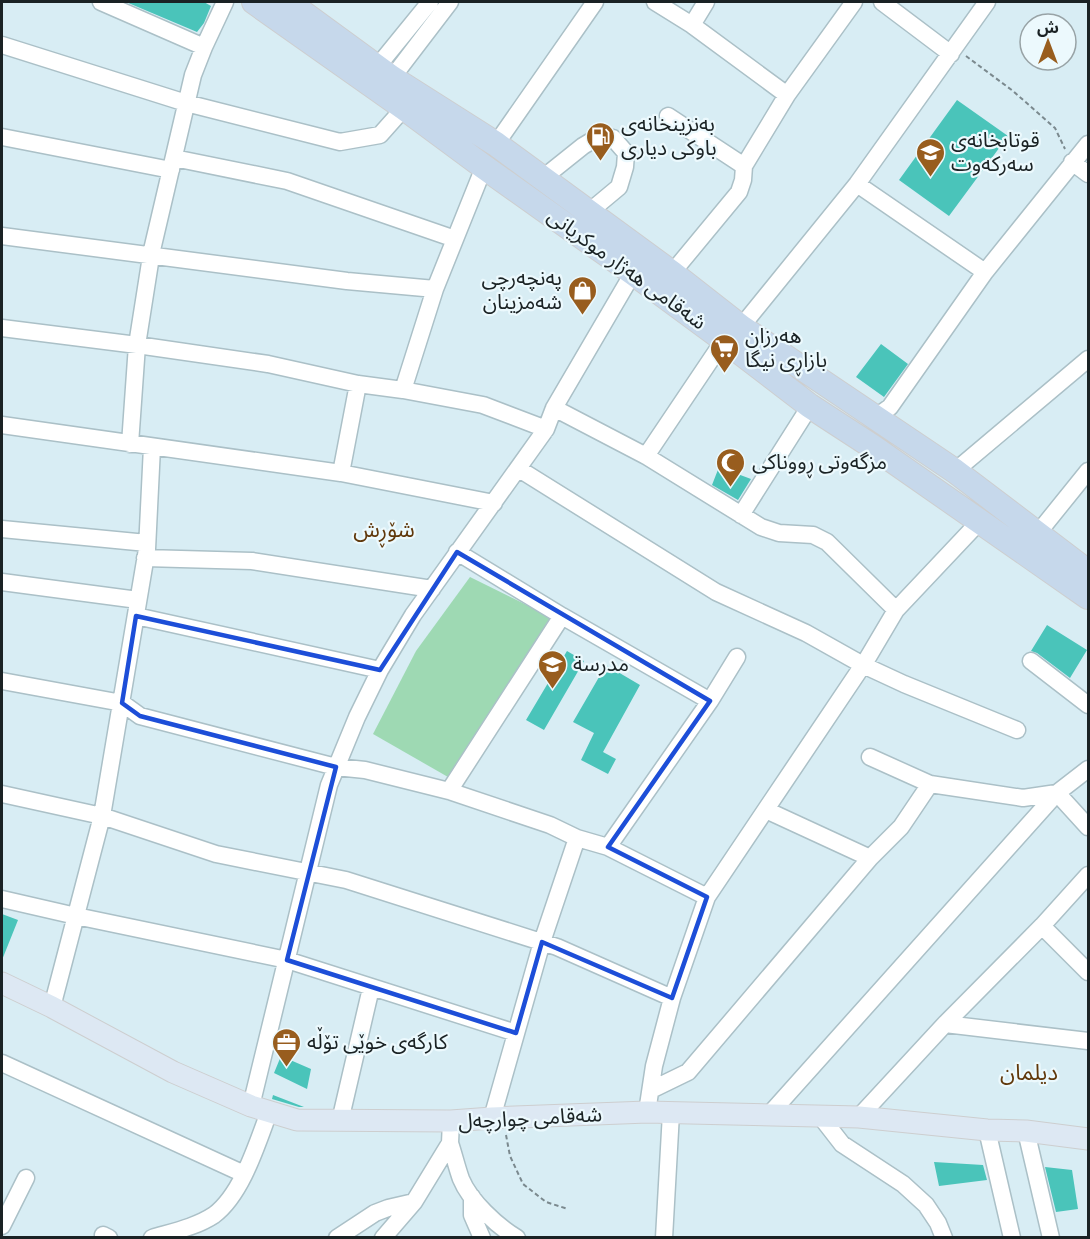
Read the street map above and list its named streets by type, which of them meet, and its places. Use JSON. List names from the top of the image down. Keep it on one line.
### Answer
{"streets":{"highway":["شەقامی ھەژار موکریانی"],"main road":["شەقامی چوارچەل"]},"districts":["شۆڕش","دیلمان"],"places":{"fuel station":["بەنزینخانەی باوکی دیاری"],"school or university":["قوتابخانەی سەرکەوت","مدرسة"],"shop":["پەنچەرچی شەمزینان"],"supermarket":["هەرزان بازاڕی نیگا"],"mosque":["مزگەوتی ڕووناکی"],"office":["کارگەی خوێی تۆڵە"]},"north":"top"}
